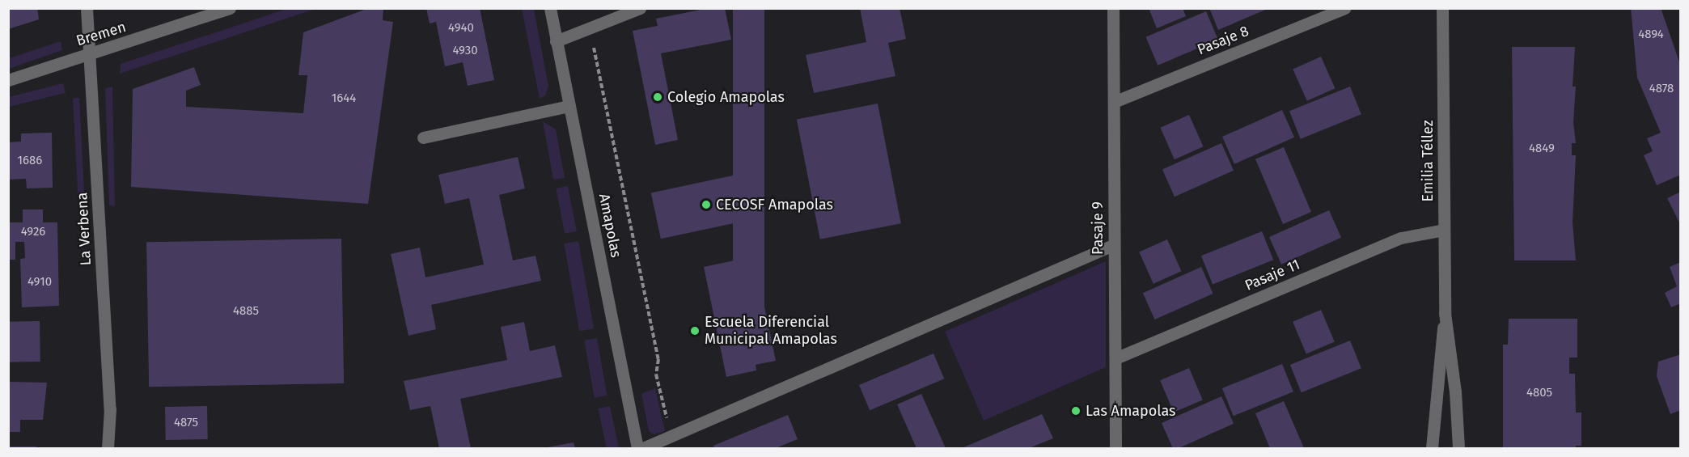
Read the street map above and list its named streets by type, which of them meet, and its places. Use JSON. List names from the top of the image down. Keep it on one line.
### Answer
{"streets":{"street":["Bremen","Pasaje 8","Emilia Téllez","Amapolas","Pasaje 9","La Verbena","Pasaje 11"]},"crossings":[["Bremen","La Verbena"],["Pasaje 8","Pasaje 9"],["Emilia Téllez","Pasaje 11"],["Pasaje 9","Pasaje 11"]],"places":["Colegio Amapolas","CECOSF Amapolas","Escuela Diferencial Municipal Amapolas","Las Amapolas"],"house_numbers":["4940","4894","4930","4878","1644","4849","1686","4926","4910","4885","4805","4875"]}
